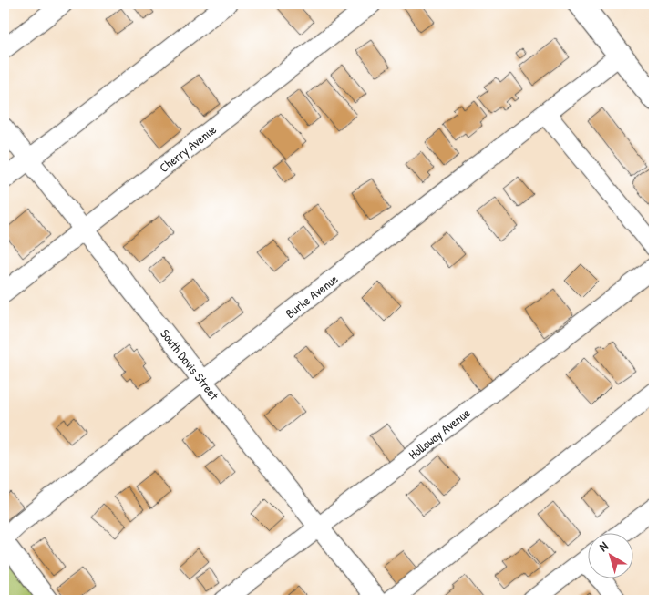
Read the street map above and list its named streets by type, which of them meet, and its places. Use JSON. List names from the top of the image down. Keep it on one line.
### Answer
{"streets":{"street":["Cherry Avenue","Burke Avenue","South Davis Street","Holloway Avenue"]},"crossings":[["Cherry Avenue","South Davis Street"],["Burke Avenue","South Davis Street"],["South Davis Street","Holloway Avenue"]],"north":"top left"}
